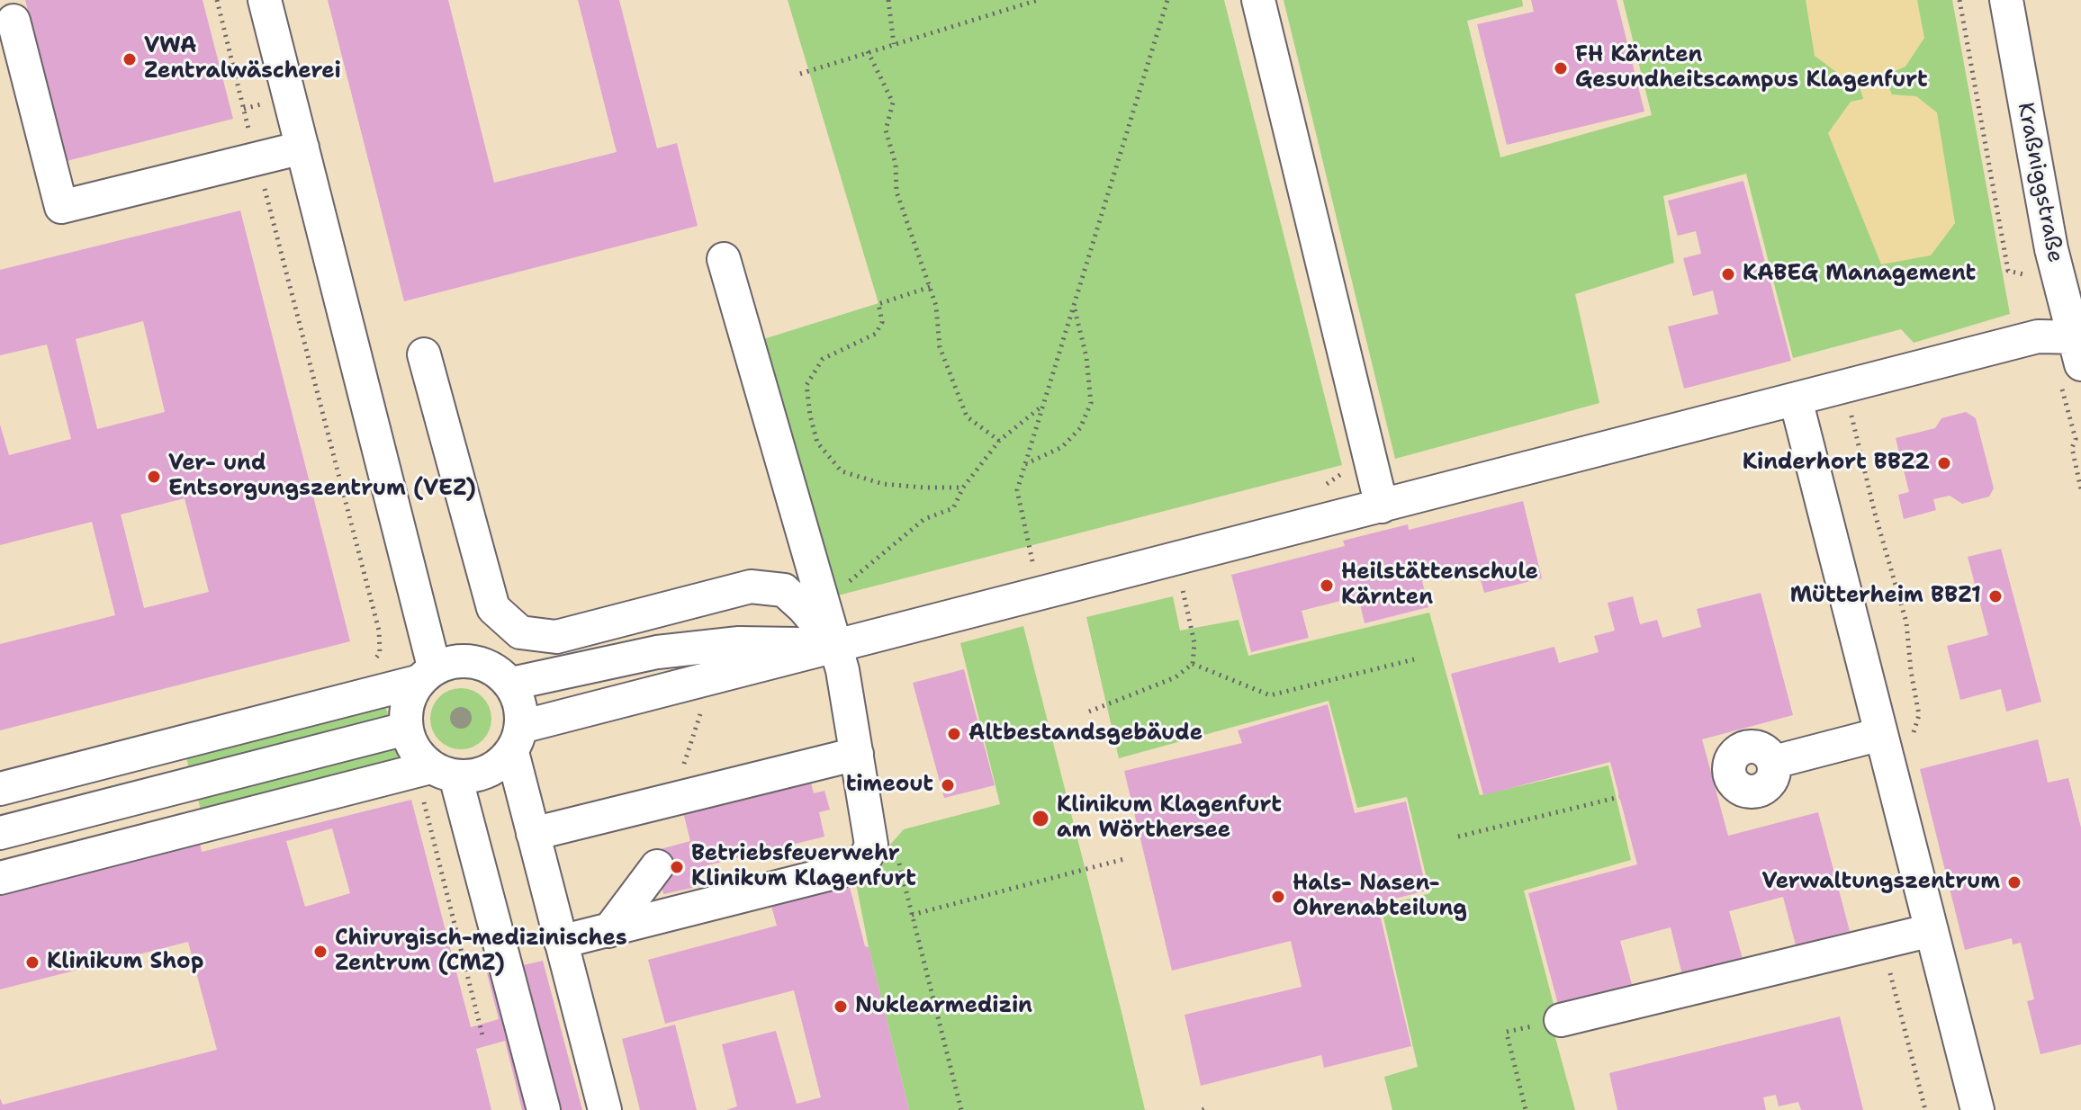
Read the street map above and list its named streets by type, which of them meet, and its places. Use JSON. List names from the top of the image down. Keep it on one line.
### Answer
{"streets":{"street":["Kraßniggstraße"]},"places":["VWA Zentralwäscherei","FH Kärnten Gesundheitscampus Klagenfurt","KABEG Management","Kinderhort BBZ2","Ver- und Entsorgungszentrum (VEZ)","Heilstättenschule Kärnten","Mütterheim BBZ1","Altbestandsgebäude","timeout","Klinikum Klagenfurt am Wörthersee","Betriebsfeuerwehr Klinikum Klagenfurt","Verwaltungszentrum","Hals- Nasen- Ohrenabteilung","Chirurgisch-medizinisches Zentrum (CMZ)","Klinikum Shop","Nuklearmedizin"]}
